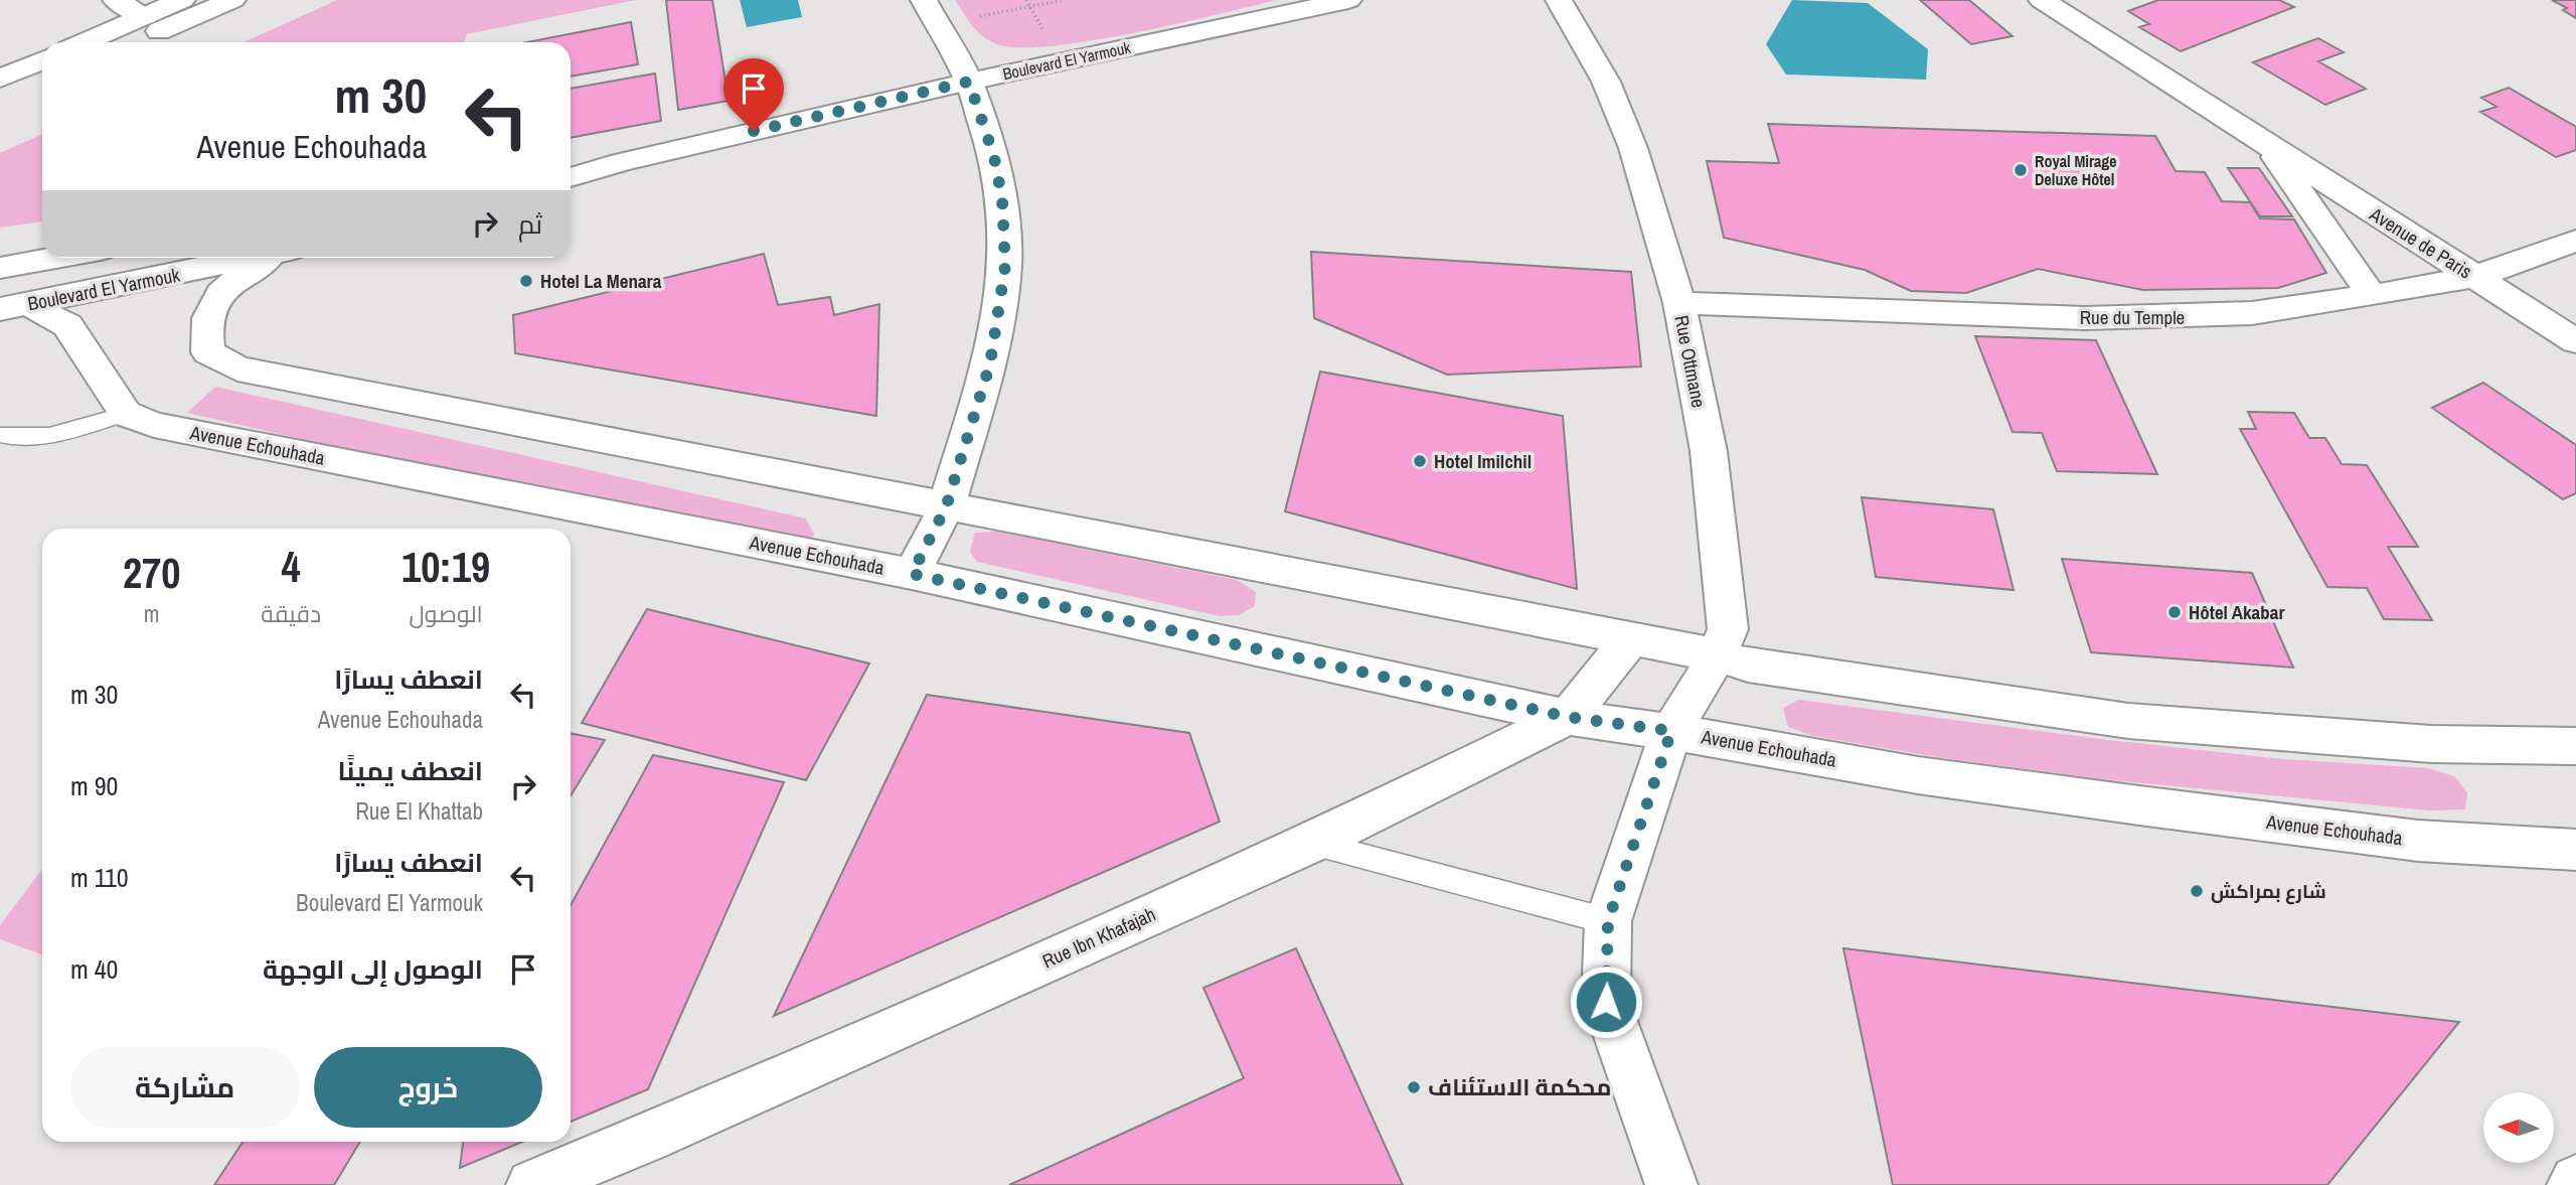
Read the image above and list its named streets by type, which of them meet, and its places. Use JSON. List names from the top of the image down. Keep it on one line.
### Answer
{"streets":{"street":["Boulevard El Yarmouk","Avenue de Paris","Rue du Temple","Rue Ottmane","Avenue Echouhada","Rue Ibn Khafajah"]},"crossings":[["Avenue de Paris","Rue du Temple"],["Rue du Temple","Rue Ottmane"],["Rue Ottmane","Avenue Echouhada"],["Avenue Echouhada","Rue Ibn Khafajah"]],"places":["Royal Mirage Deluxe Hôtel","Hotel La Menara","Hotel Imilchil","Hôtel Akabar","شارع بمراكش","محكمة الاستئناف"],"north":"left","page":{"turn":["30 m","Avenue Echouhada"],"then":"ثم","eta":["10:19","الوصول","4","دقيقة","270","m"],"list":[{"name":"انعطف يسارًا","note":"Avenue Echouhada","value":"30 m"},{"name":"انعطف يمينًا","note":"Rue El Khattab","value":"90 m"},{"name":"انعطف يسارًا","note":"Boulevard El Yarmouk","value":"110 m"},{"name":"الوصول إلى الوجهة","value":"40 m"}],"buttons":["خروج","مشاركة"]}}
